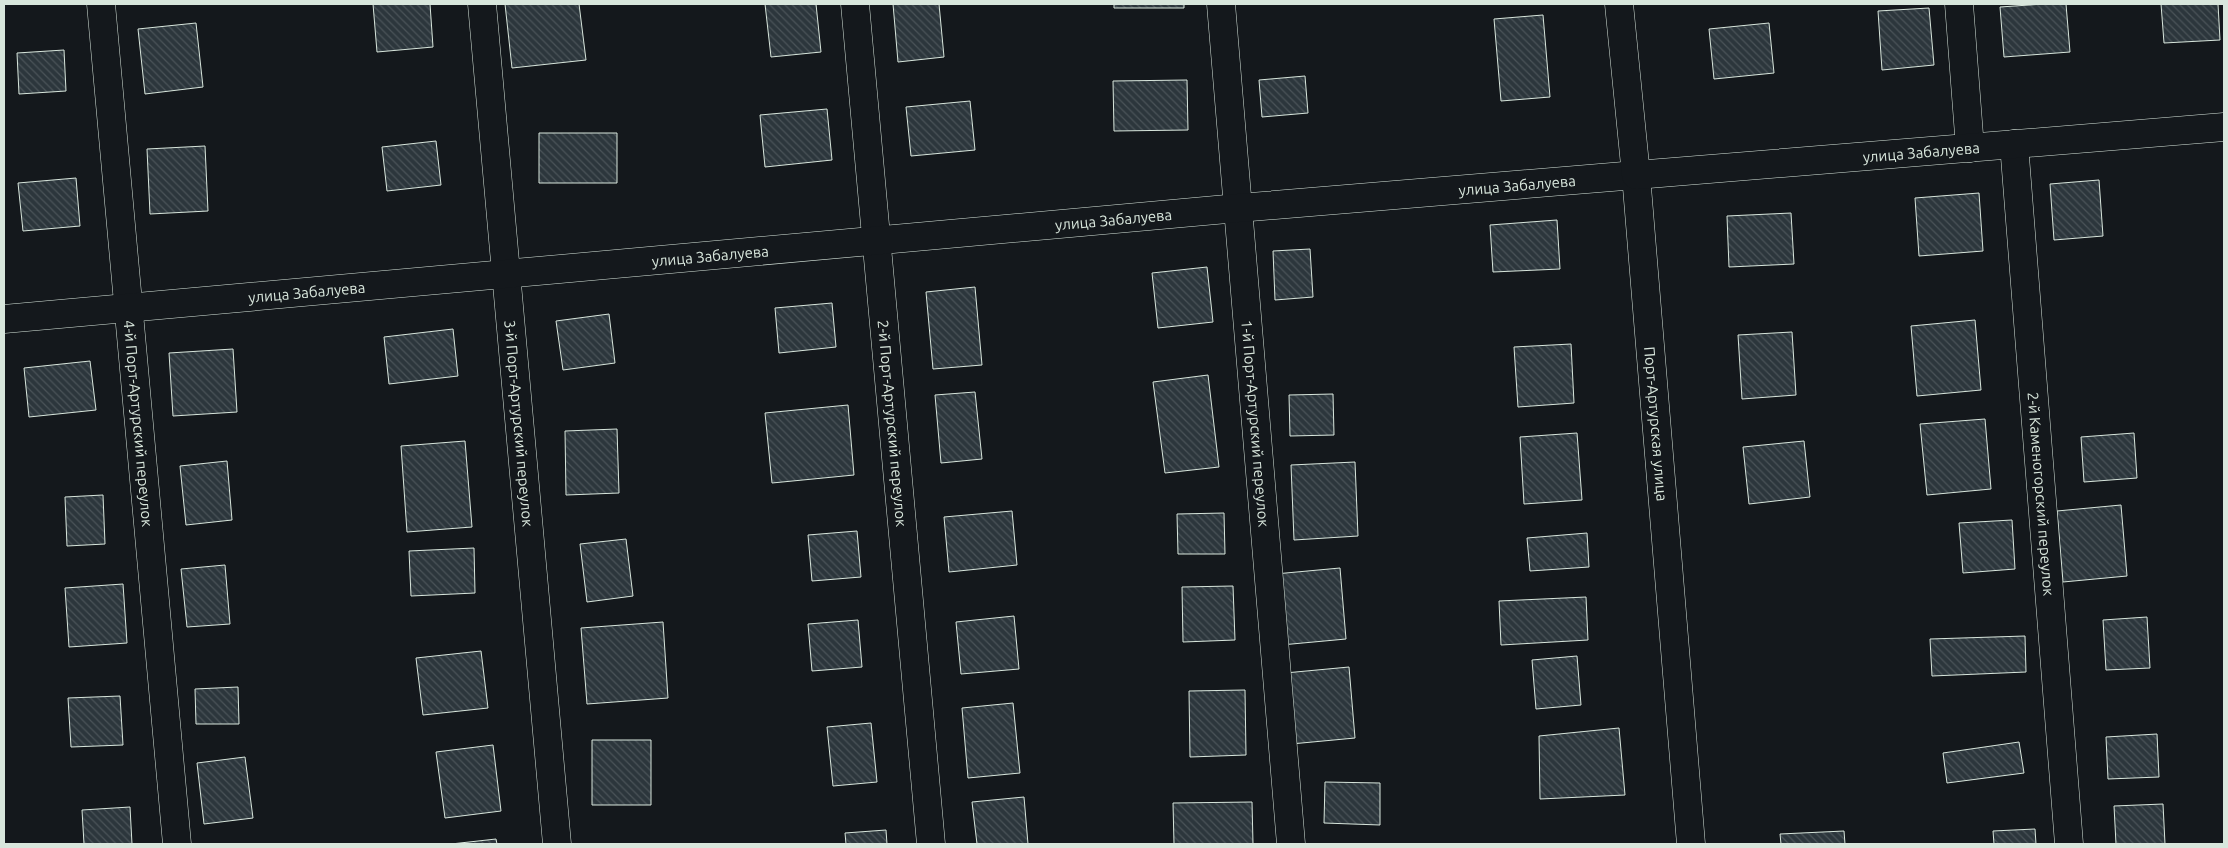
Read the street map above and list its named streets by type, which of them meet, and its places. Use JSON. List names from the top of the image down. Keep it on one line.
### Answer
{"streets":{"street":["улица Забалуева","4-й Порт-Артурский переулок","3-й Порт-Артурский переулок","2-й Порт-Артурский переулок","1-й Порт-Артурский переулок","Порт-Артурская улица","2-й Каменогорский переулок"]},"crossings":[["улица Забалуева","4-й Порт-Артурский переулок"],["улица Забалуева","3-й Порт-Артурский переулок"],["улица Забалуева","2-й Порт-Артурский переулок"],["улица Забалуева","1-й Порт-Артурский переулок"],["улица Забалуева","Порт-Артурская улица"],["улица Забалуева","2-й Каменогорский переулок"]]}
